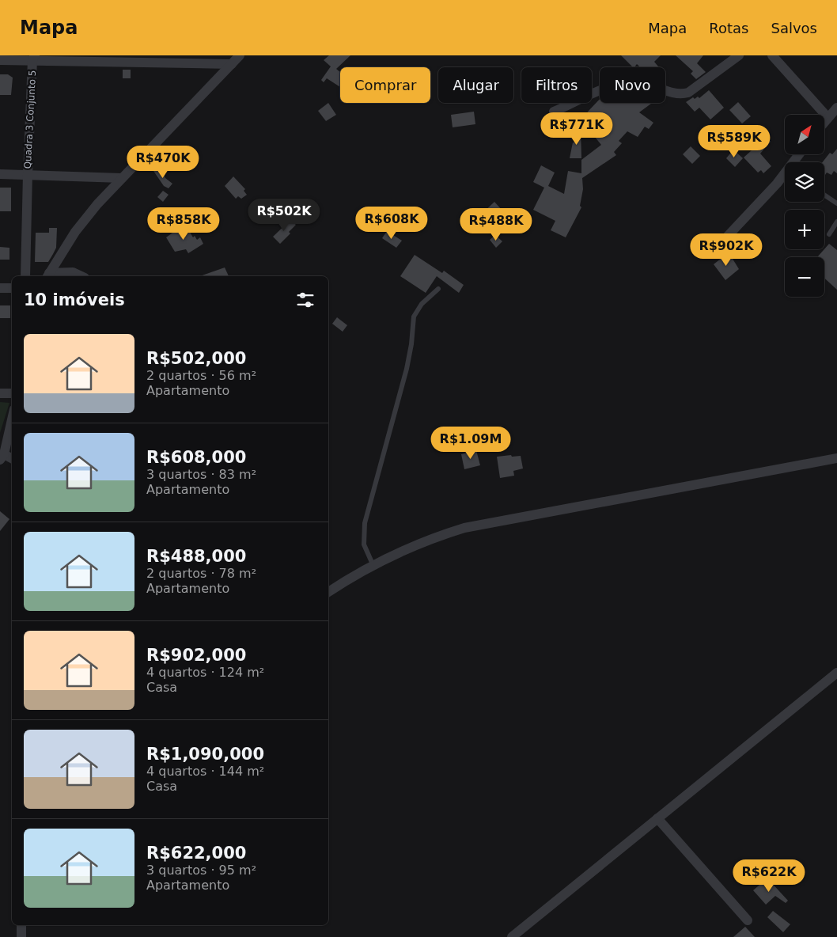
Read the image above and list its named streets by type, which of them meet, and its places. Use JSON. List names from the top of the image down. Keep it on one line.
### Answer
{"streets":{"street":["Quadra 3 Conjunto 5"]},"north":"top right","page":{"header":"Mapa","nav":["Mapa","Rotas","Salvos"],"chip":["Comprar","Alugar","Filtros","Novo"],"price":["R$771K","R$589K","R$470K","R$502K","R$608K","R$858K","R$488K","R$902K","R$1.09M","R$622K"],"map_buttons":["+","−"],"heading":"10 imóveis","list":[{"name":"R$502,000","note":"2 quartos · 56 m² · Apartamento"},{"name":"R$608,000","note":"3 quartos · 83 m² · Apartamento"},{"name":"R$488,000","note":"2 quartos · 78 m² · Apartamento"},{"name":"R$902,000","note":"4 quartos · 124 m² · Casa"},{"name":"R$1,090,000","note":"4 quartos · 144 m² · Casa"},{"name":"R$622,000","note":"3 quartos · 95 m² · Apartamento"}]}}
